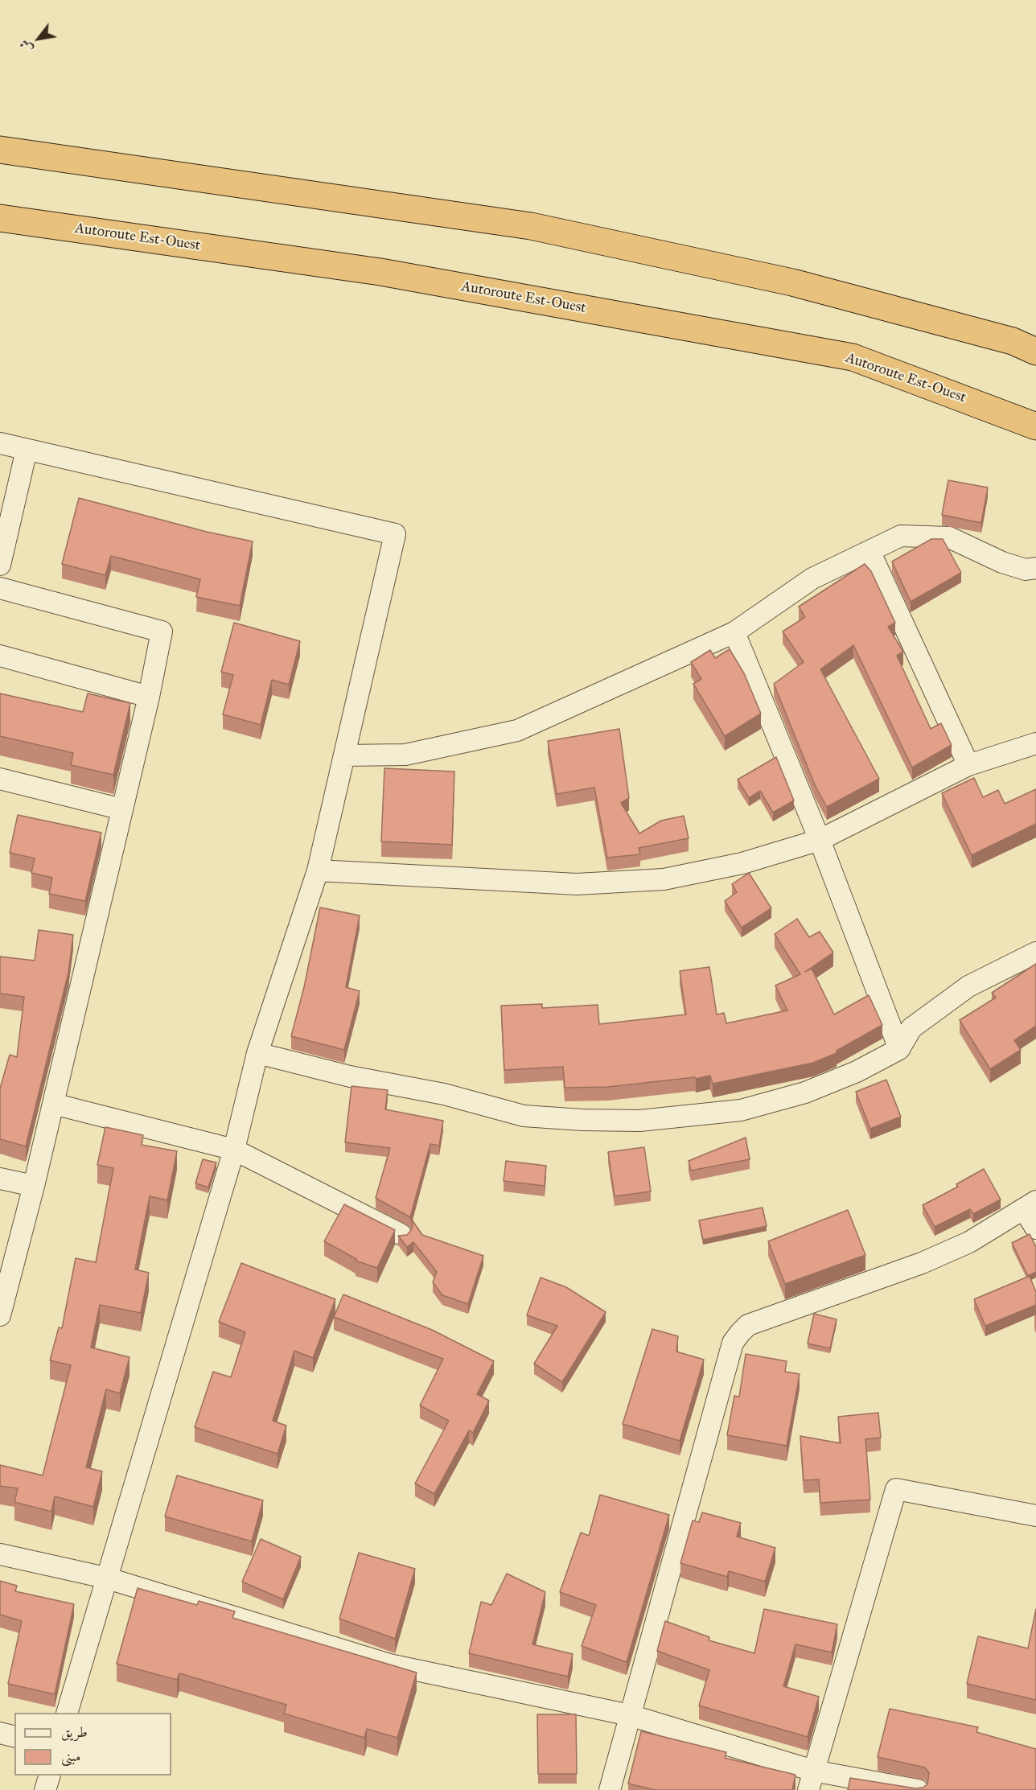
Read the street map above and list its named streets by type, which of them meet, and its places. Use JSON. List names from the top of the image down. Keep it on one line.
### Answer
{"streets":{"highway":["Autoroute Est-Ouest"]},"legend":["طريق","مبنى"],"north":"bottom left"}
